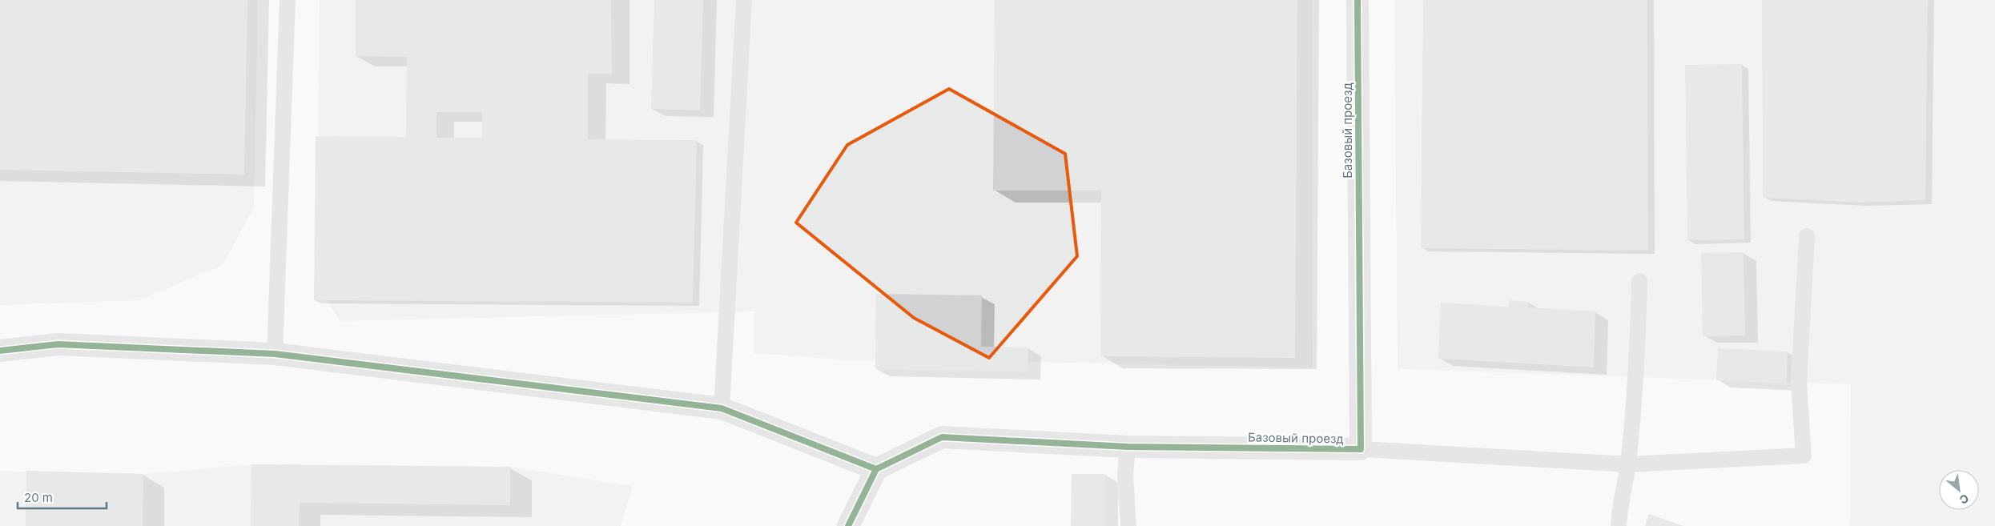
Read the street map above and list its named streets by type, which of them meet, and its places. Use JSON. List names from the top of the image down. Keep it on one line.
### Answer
{"streets":{"street":["Базовый проезд"]},"scale_bar":"20 m","north":"bottom right"}
